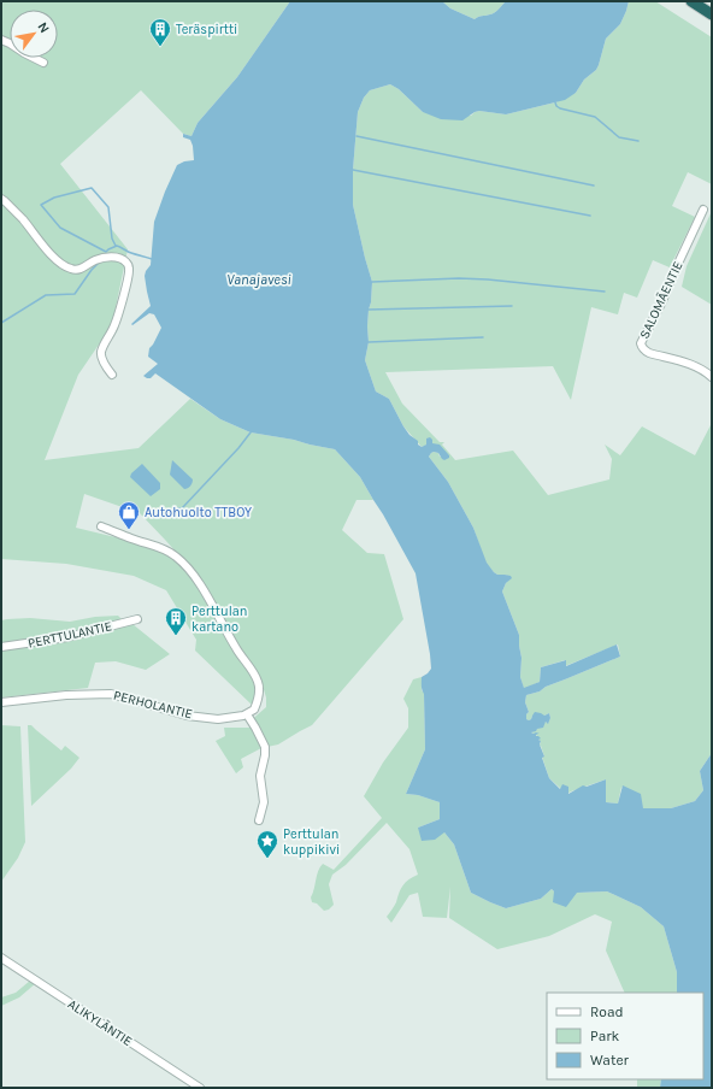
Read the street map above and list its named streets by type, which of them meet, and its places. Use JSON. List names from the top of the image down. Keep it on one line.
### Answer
{"streets":{"street":["SALOMÄENTIE","PERTTULANTIE","PERHOLANTIE","ALIKYLÄNTIE"]},"water":["Vanajavesi"],"places":{"building":["Teräspirtti","Perttulan kartano"],"shop":["Autohuolto TTBOY"],"place":["Perttulan kuppikivi"]},"legend":["Road","Park","Water"],"north":"top right"}
